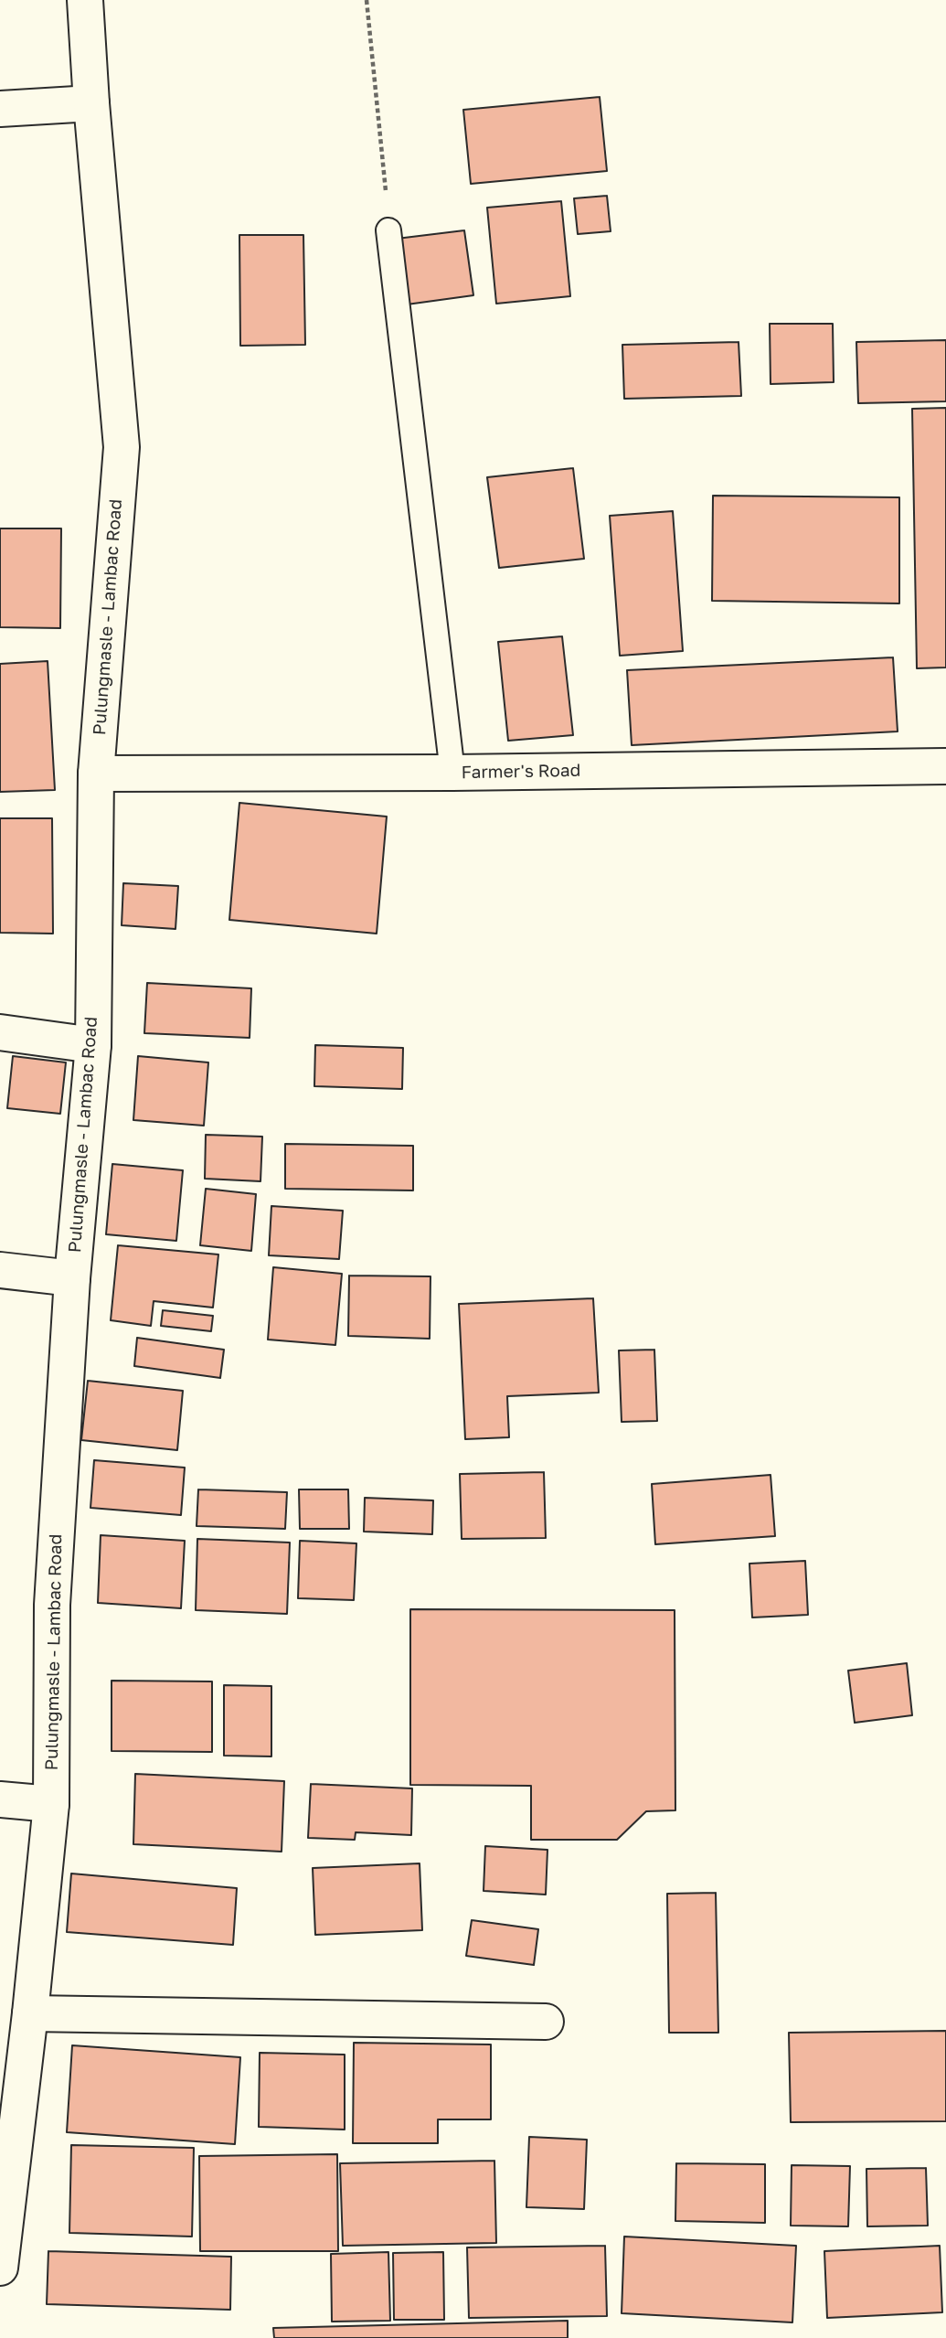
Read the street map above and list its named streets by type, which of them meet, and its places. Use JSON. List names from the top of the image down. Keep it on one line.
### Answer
{"streets":{"street":["Pulungmasle - Lambac Road","Farmer's Road"]},"crossings":[["Pulungmasle - Lambac Road","Farmer's Road"]]}
